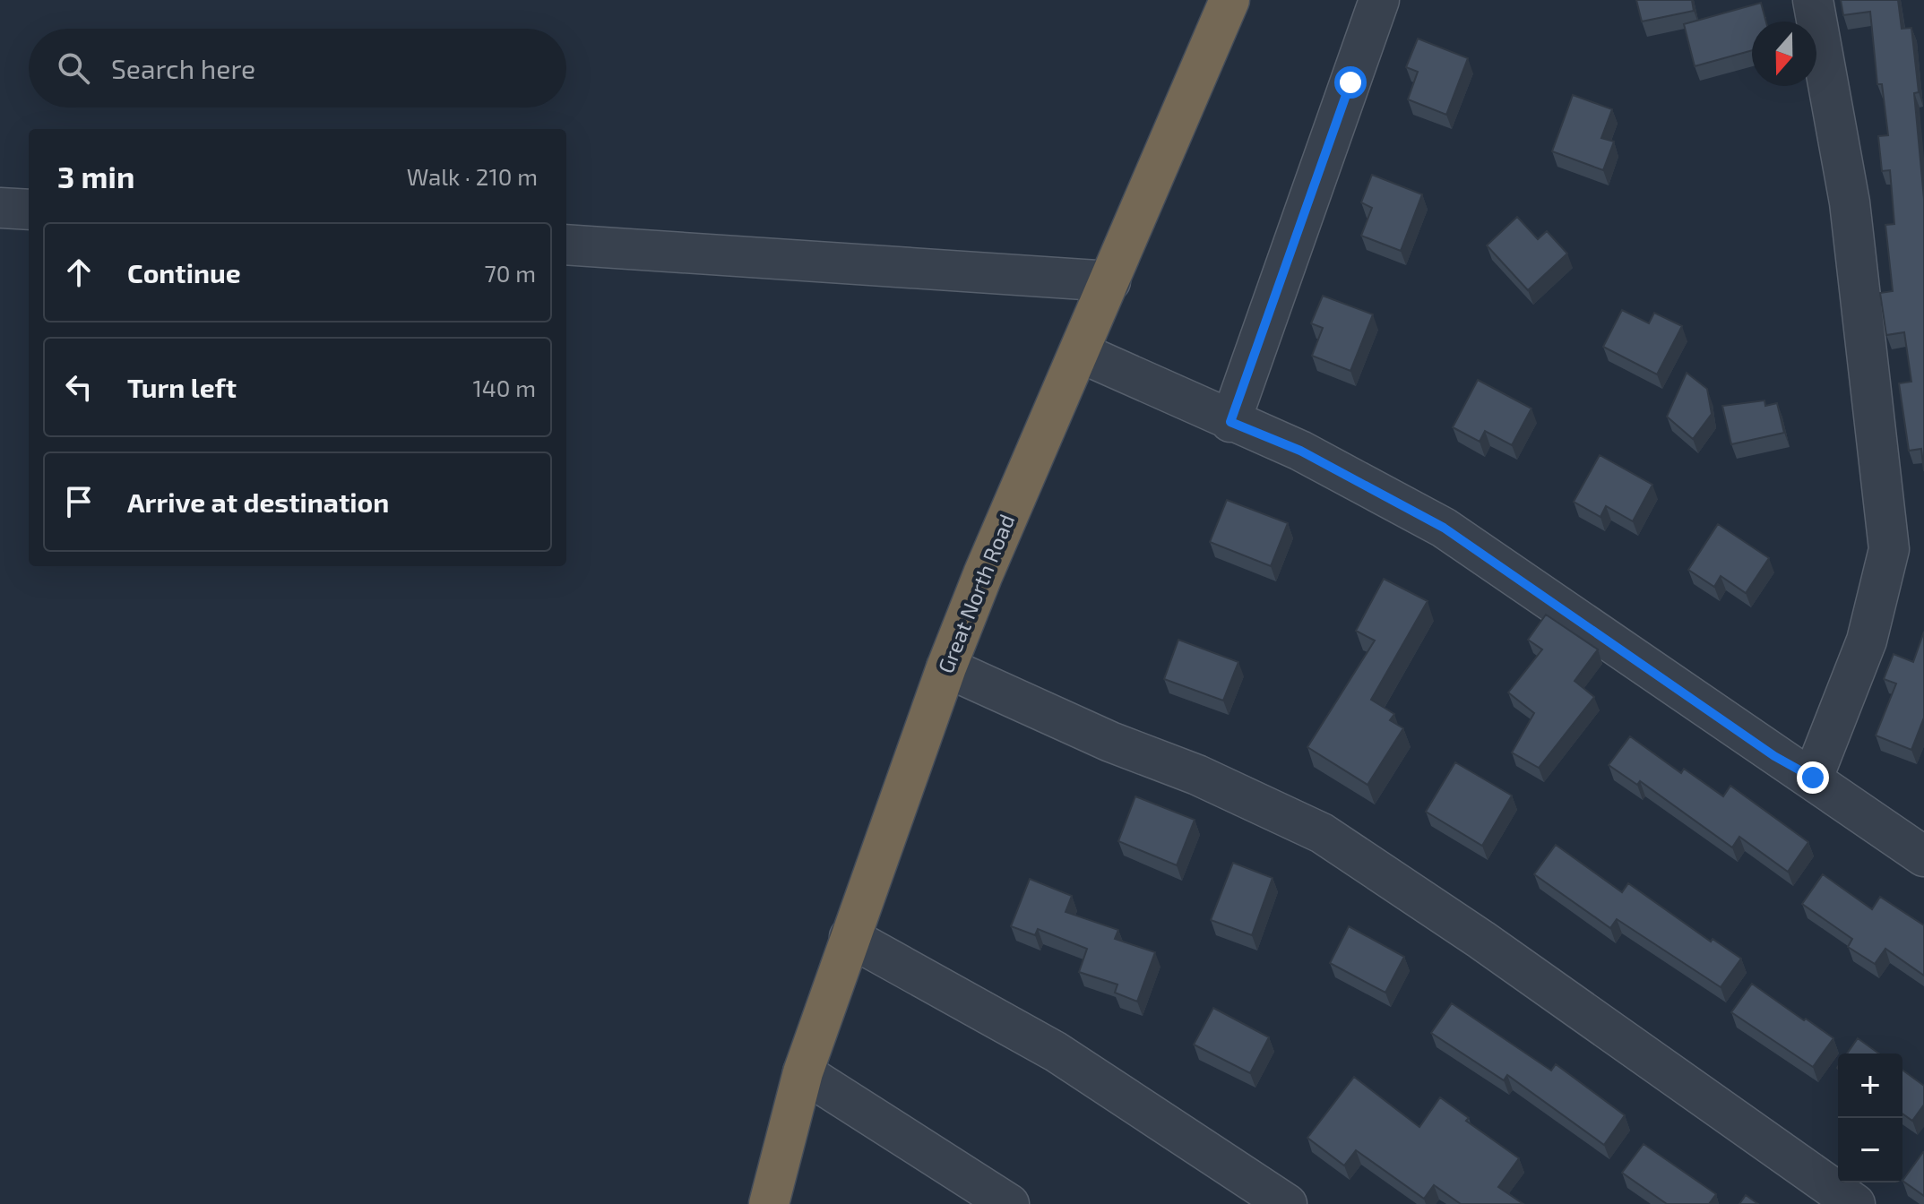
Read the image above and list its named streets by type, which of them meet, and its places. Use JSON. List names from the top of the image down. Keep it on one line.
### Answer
{"streets":{"highway":["Great North Road"]},"north":"bottom","page":{"search":"Search here","heading":["3 min","Walk · 210 m"],"list":[["Continue","70 m"],["Turn left","140 m"],"Arrive at destination"],"map_buttons":["+","−"]}}
